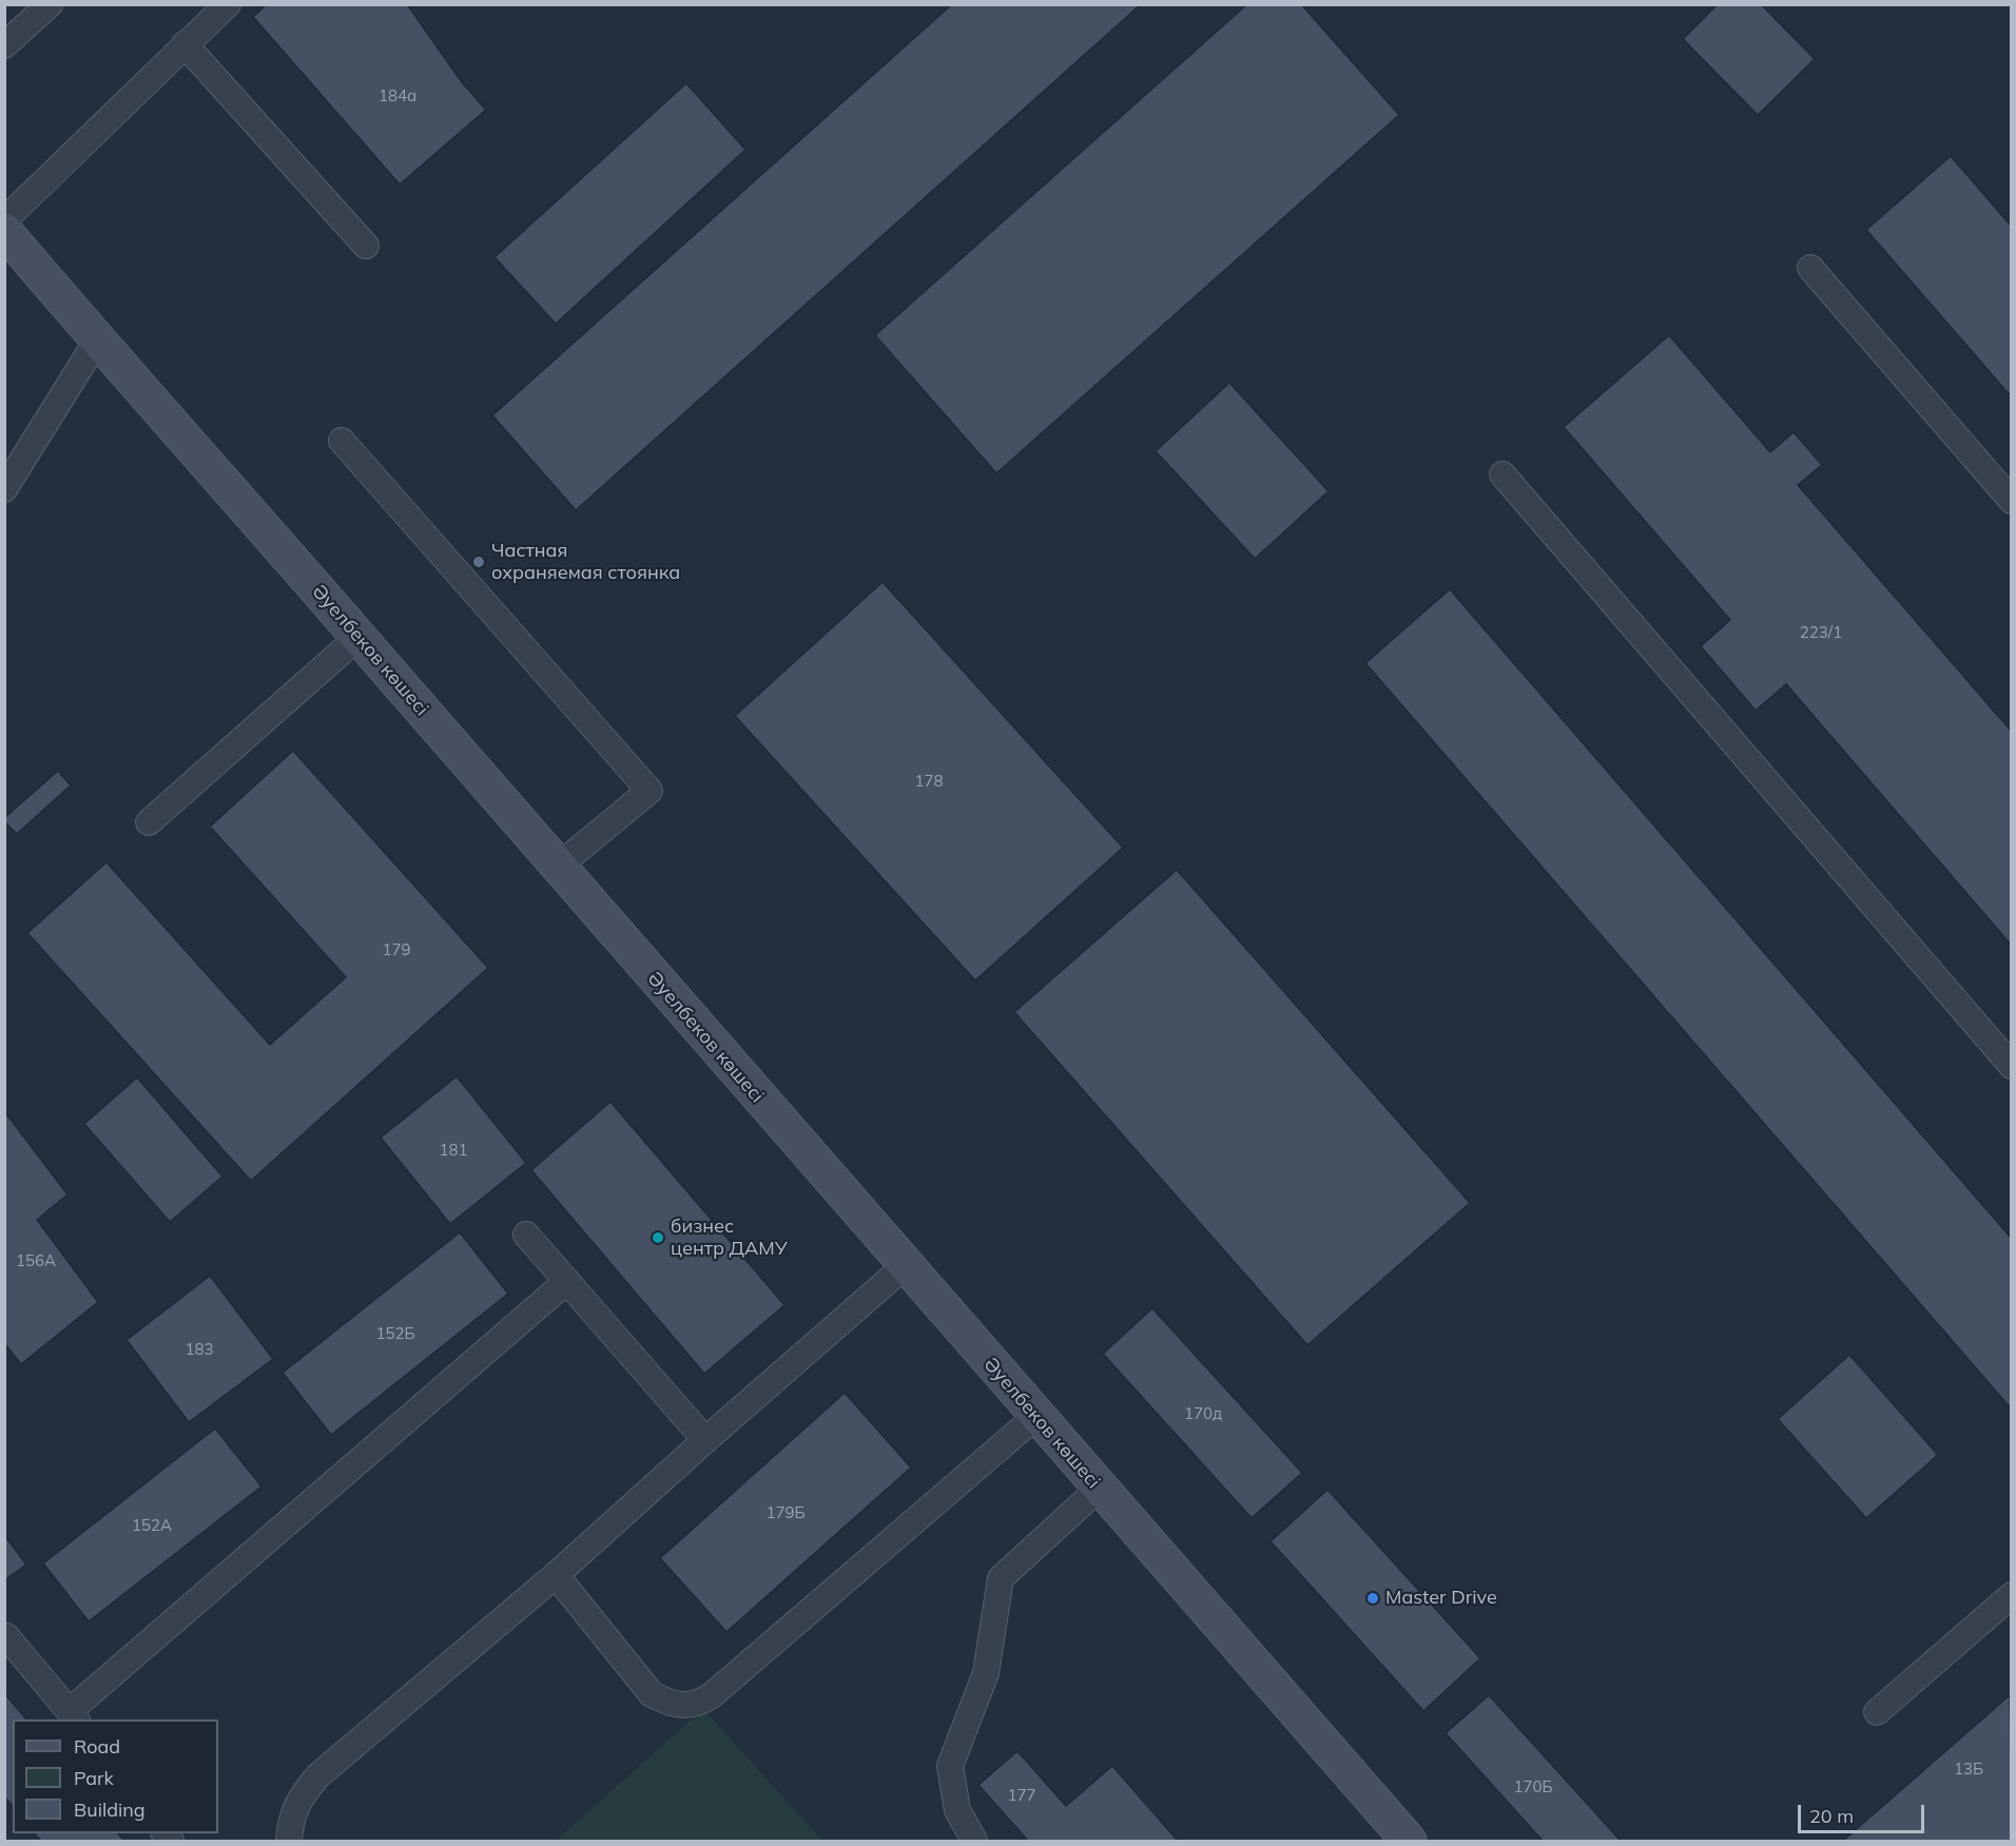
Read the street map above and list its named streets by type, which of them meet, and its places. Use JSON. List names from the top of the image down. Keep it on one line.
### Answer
{"streets":{"street":["Әуелбеков көшесі"]},"places":["Частная охраняемая стоянка","бизнес центр ДАМУ","Master Drive"],"house_numbers":["184а","223/1","178","179","181","156А","152Б","183","170д","179Б","152А","13Б","170Б","177"],"legend":["Road","Park","Building"],"scale_bar":"20 m"}
